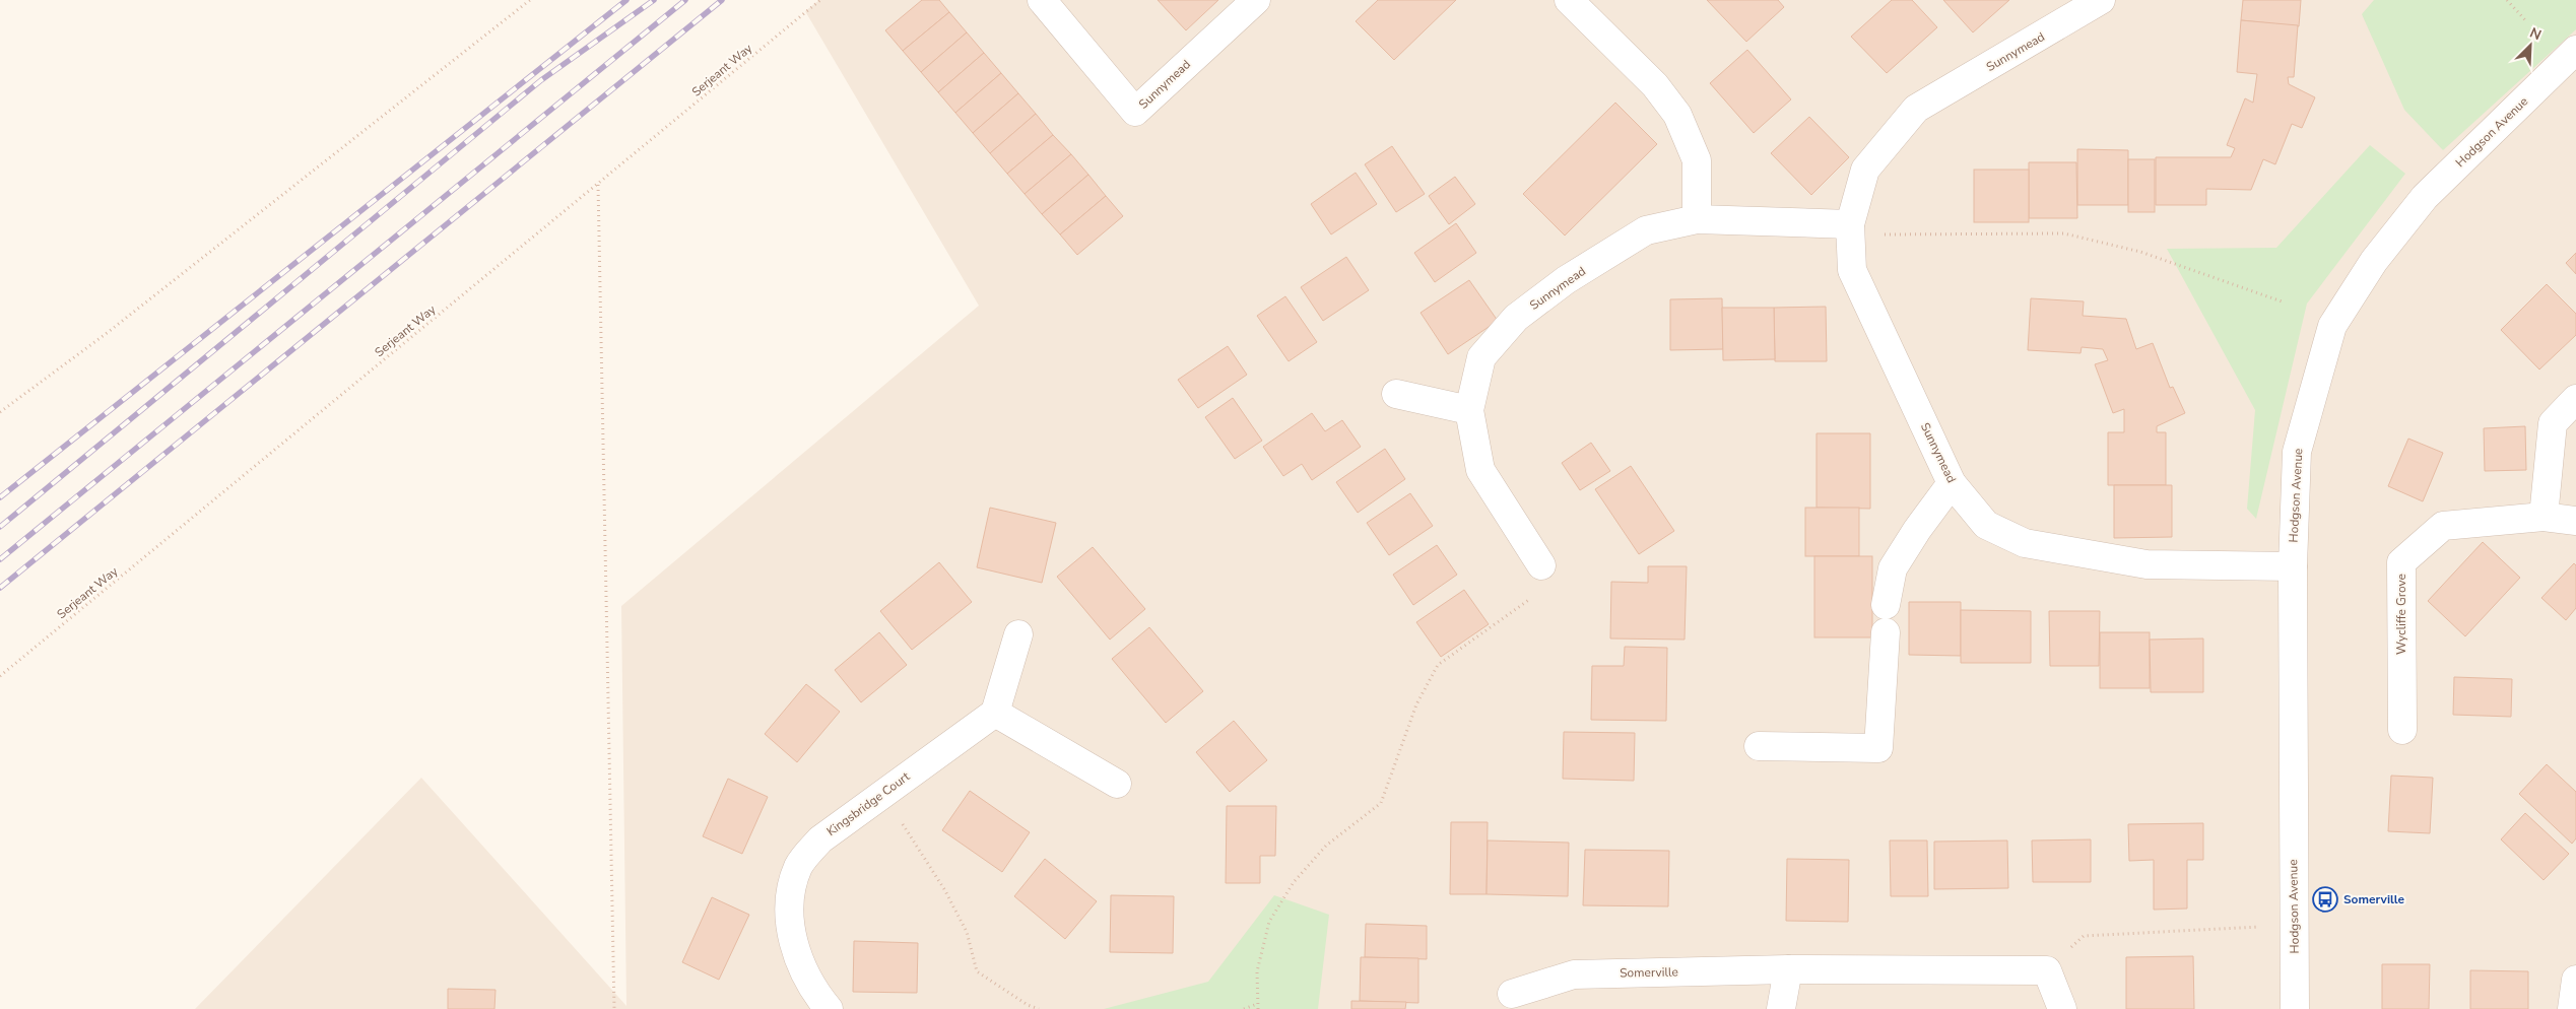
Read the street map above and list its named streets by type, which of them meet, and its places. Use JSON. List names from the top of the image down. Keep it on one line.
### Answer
{"streets":{"street":["Sunnymead","Hodgson Avenue","Wycliffe Grove","Kingsbridge Court","Somerville"],"path":["Serjeant Way"]},"crossings":[["Sunnymead","Hodgson Avenue"]],"places":{"bus stop":["Somerville"]},"north":"top right"}
